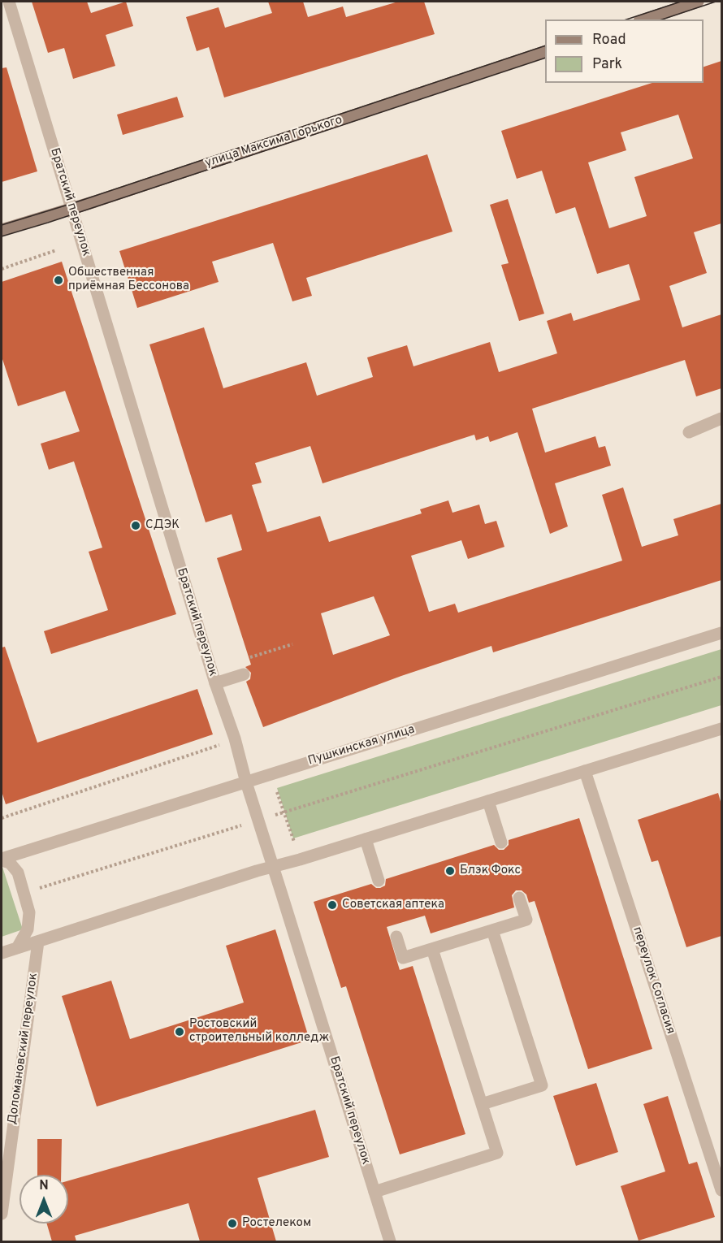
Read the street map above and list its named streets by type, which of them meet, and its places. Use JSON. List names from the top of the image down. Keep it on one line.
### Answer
{"streets":{"main road":["улица Максима Горького"],"street":["Братский переулок","Пушкинская улица","переулок Согласия","Доломановский переулок"]},"crossings":[["улица Максима Горького","Братский переулок"],["Братский переулок","Пушкинская улица"]],"places":["Обшественная приёмная Бессонова","СДЭК","Блэк Фокс","Советская аптека","Ростовский строительный колледж","Ростелеком"],"legend":["Road","Park"],"north":"top"}
